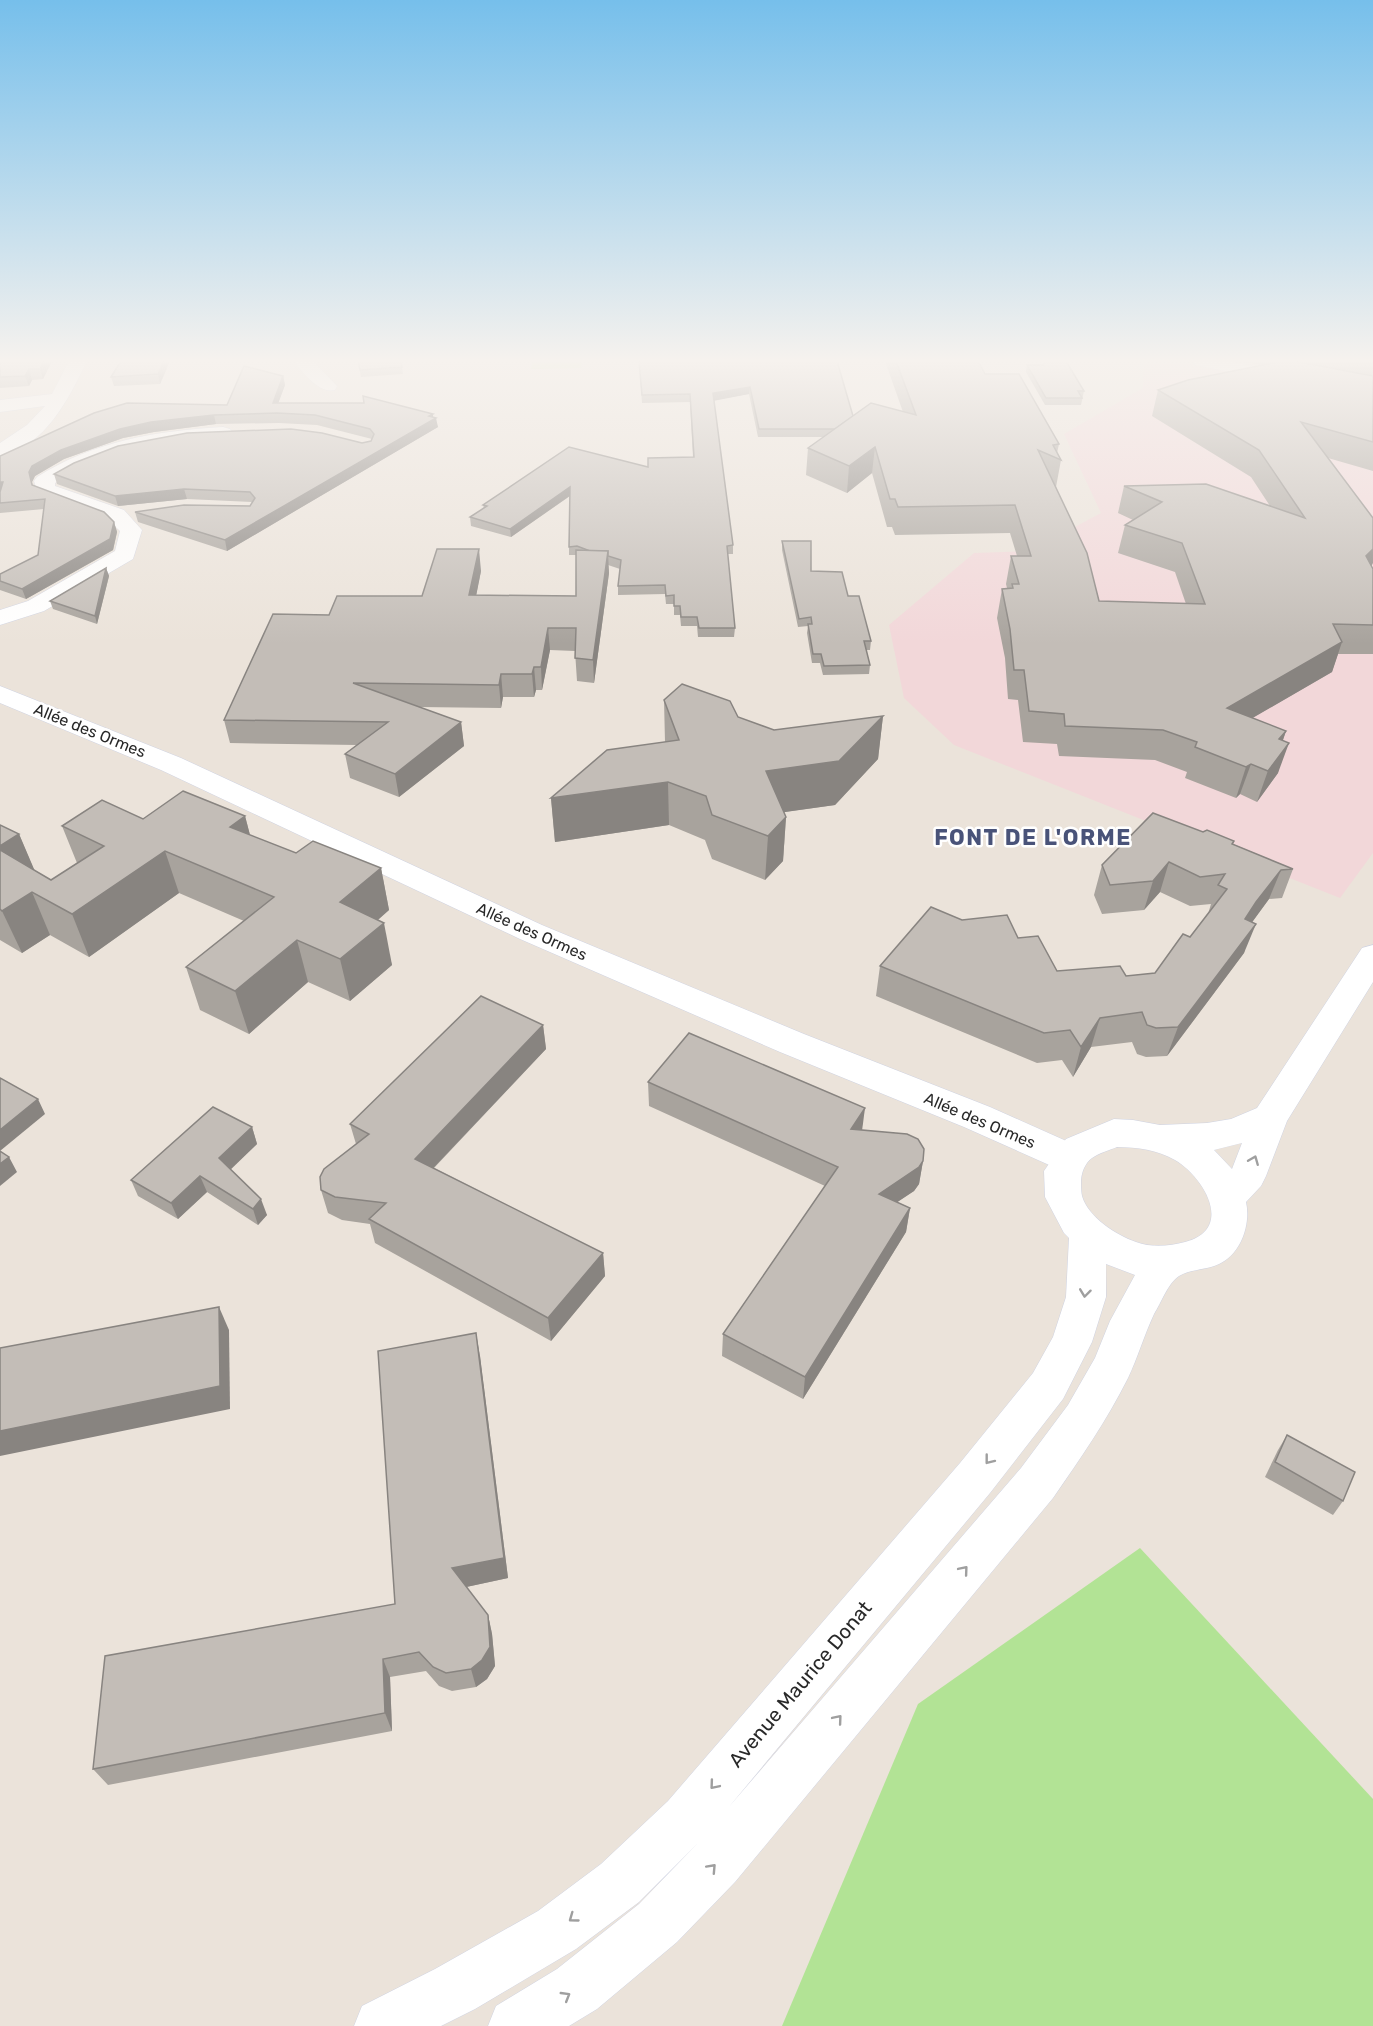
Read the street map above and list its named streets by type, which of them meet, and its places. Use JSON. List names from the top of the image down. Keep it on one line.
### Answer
{"streets":{"street":["Allée des Ormes","Avenue Maurice Donat"]},"crossings":[["Allée des Ormes","Avenue Maurice Donat"]],"districts":["FONT DE L'ORME"]}
